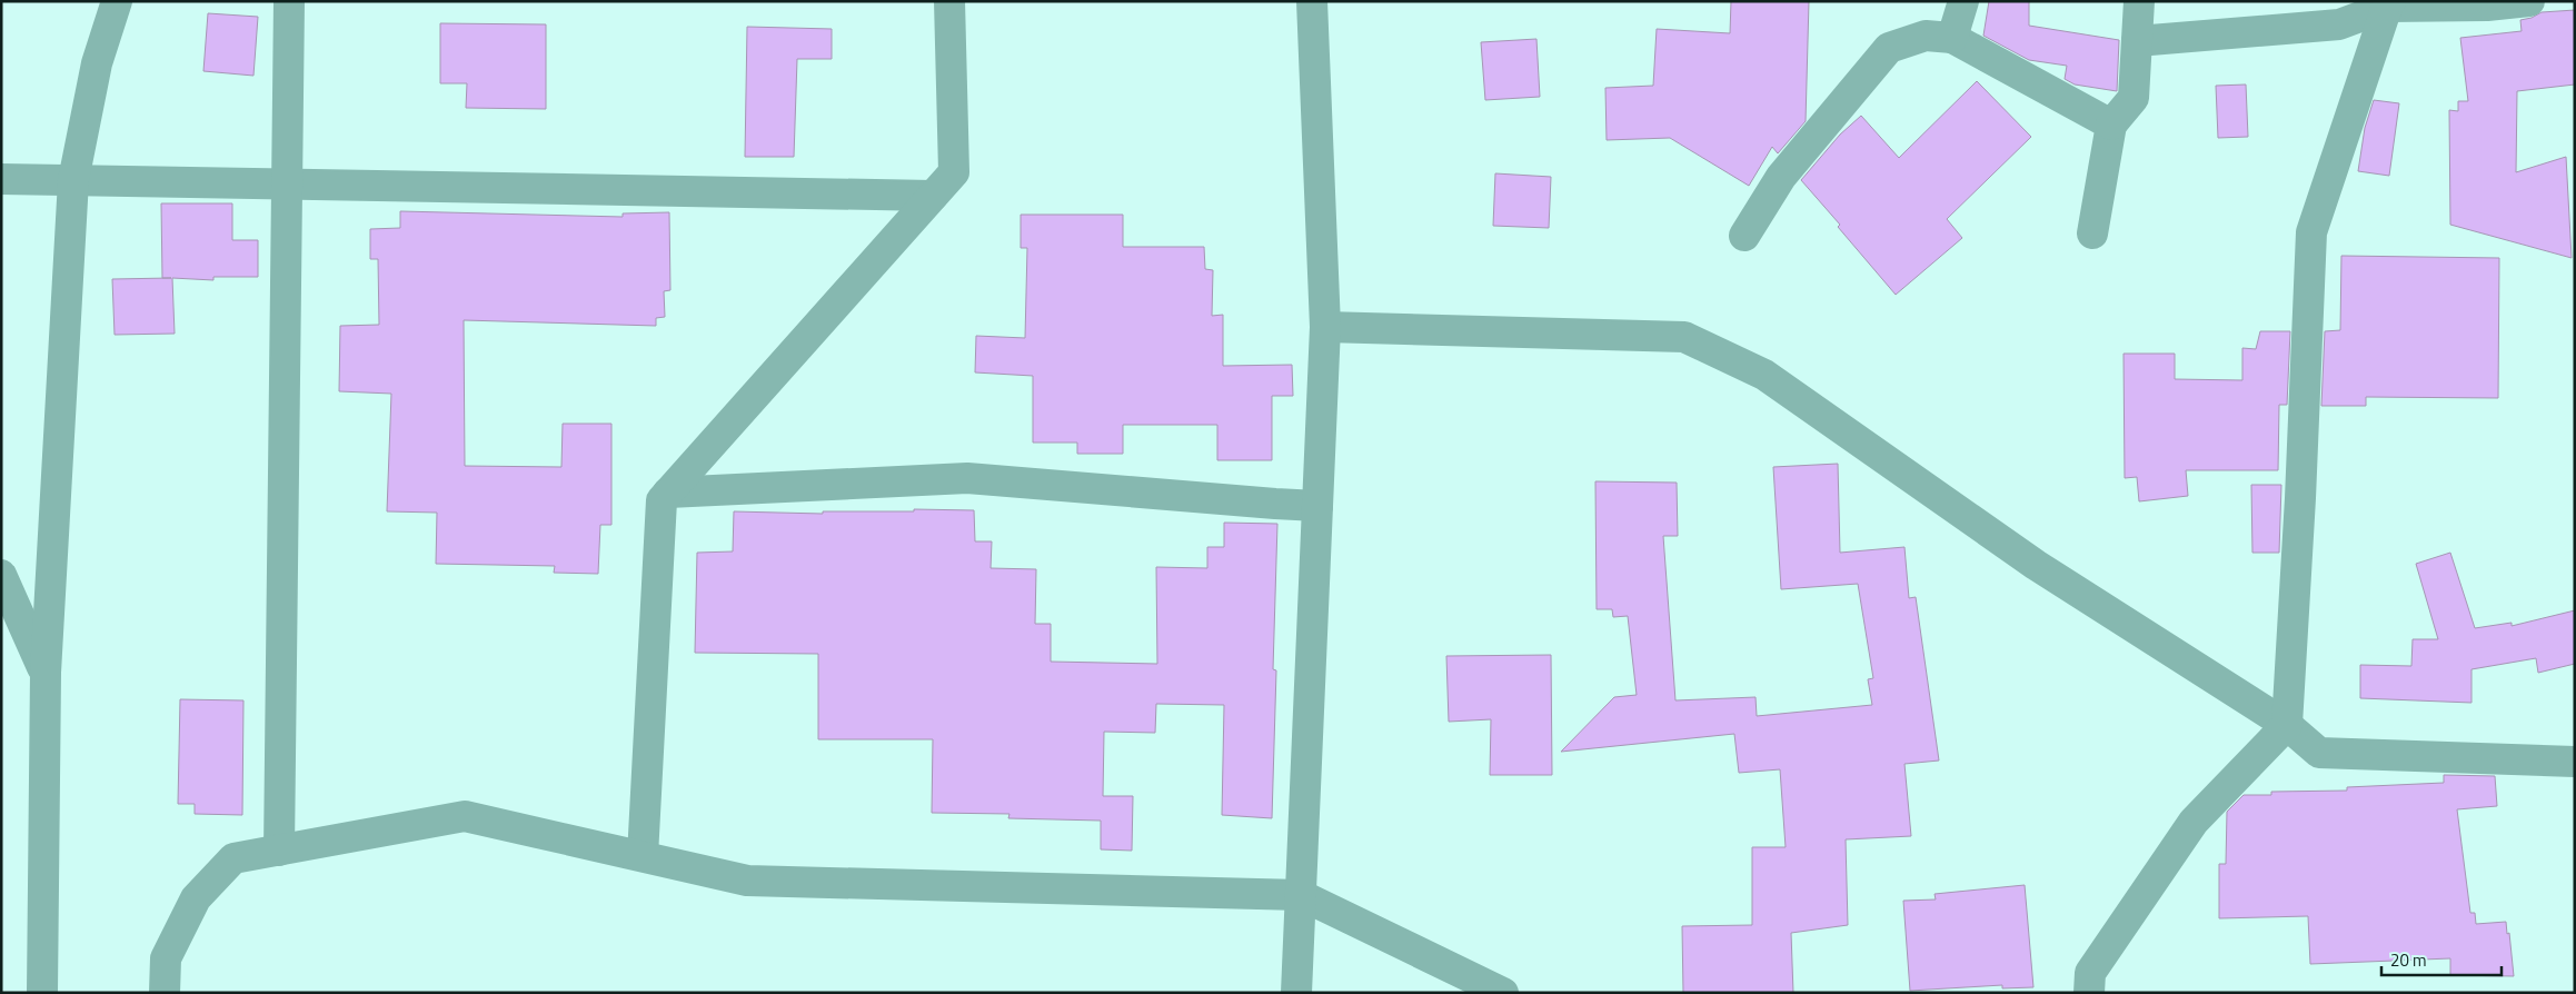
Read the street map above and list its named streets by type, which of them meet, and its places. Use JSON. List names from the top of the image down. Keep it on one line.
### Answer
{"scale_bar":"20 m"}
